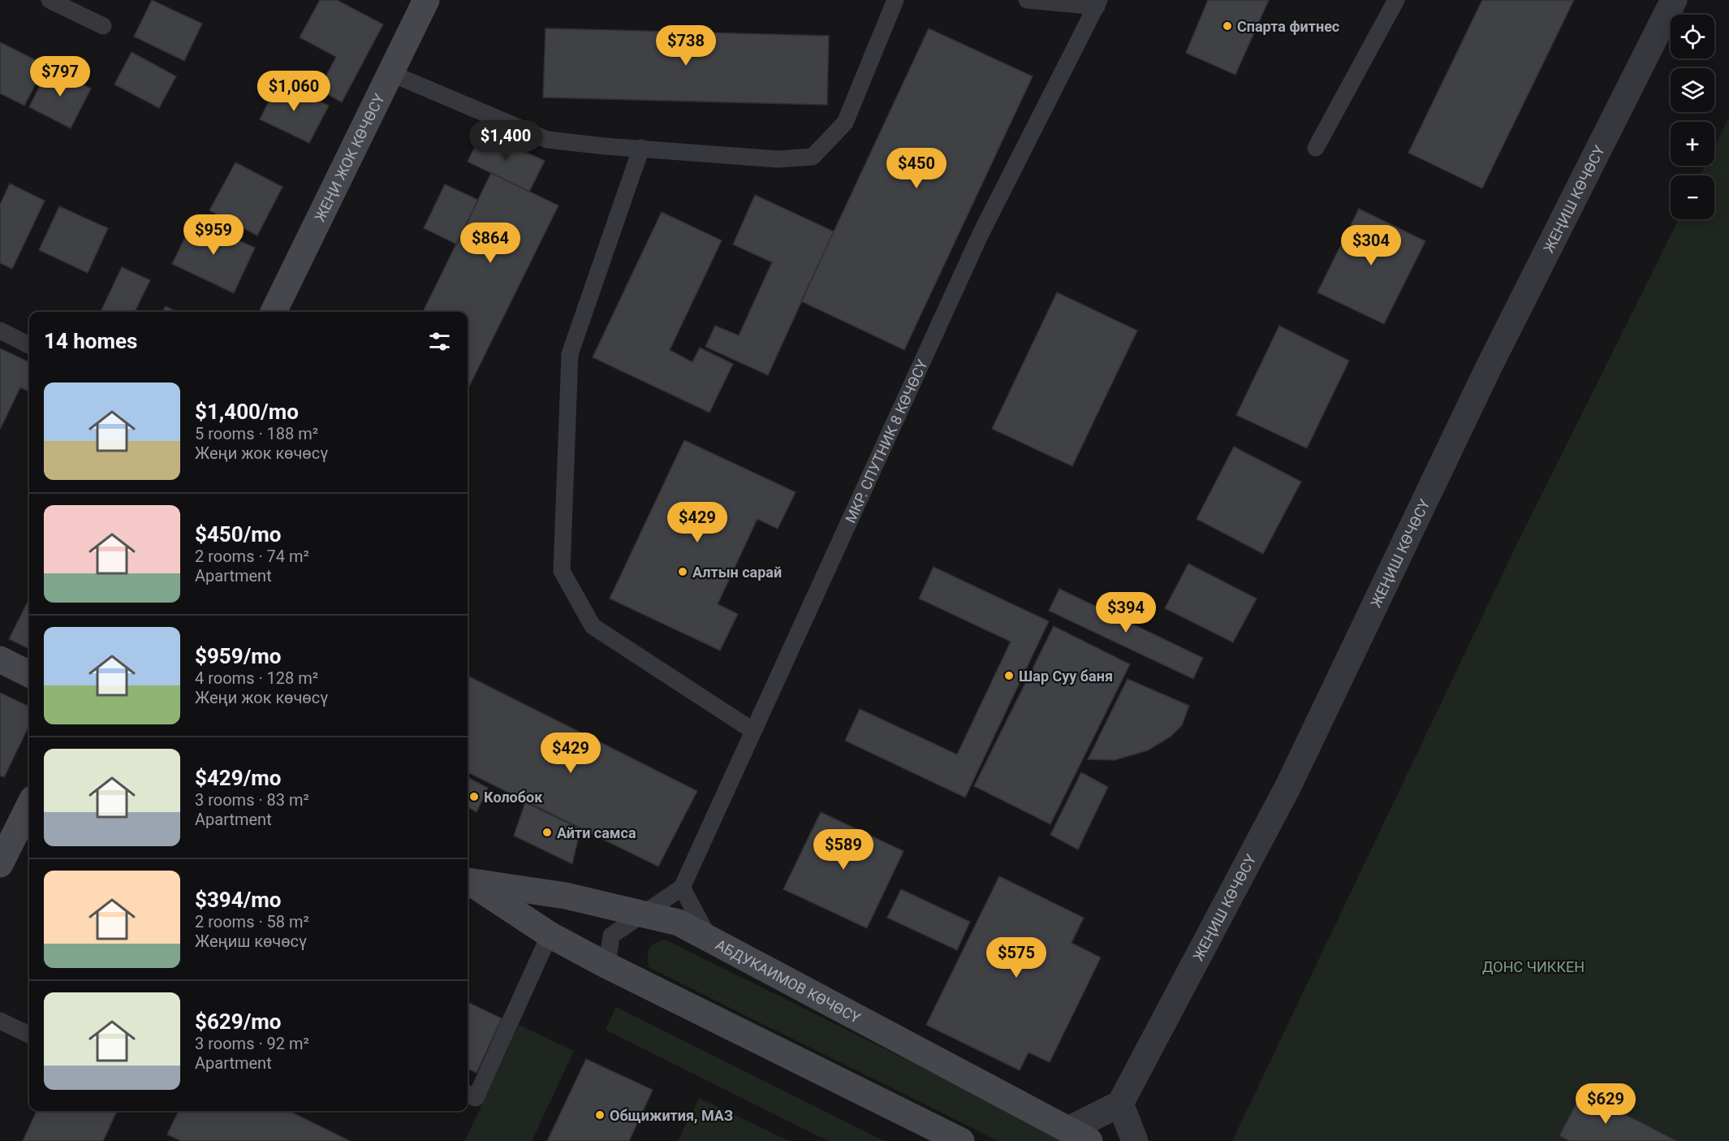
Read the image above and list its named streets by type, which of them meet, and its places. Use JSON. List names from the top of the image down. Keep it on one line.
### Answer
{"streets":{"main road":["ЖЕҢИ ЖОК КӨЧӨСҮ","АБДУКАИМОВ КӨЧӨСҮ"],"street":["ЖЕҢИШ КӨЧӨСҮ"],"lane":["МКР. СПУТНИК 8 КӨЧӨСҮ"]},"parks":["ДОНС ЧИККЕН"],"places":["Спарта фитнес","Алтын сарай","Шар Суу баня","Колобок","Айти самса","Общижития, МАЗ"],"page":{"map_buttons":["+","−"],"price":["$738","$797","$1,060","$1,400","$450","$959","$864","$304","$429","$394","$429","$589","$575","$629"],"heading":"14 homes","list":[{"name":"$1,400/mo","note":"5 rooms · 188 m² · Жеңи жок көчөсү"},{"name":"$450/mo","note":"2 rooms · 74 m² · Apartment"},{"name":"$959/mo","note":"4 rooms · 128 m² · Жеңи жок көчөсү"},{"name":"$429/mo","note":"3 rooms · 83 m² · Apartment"},{"name":"$394/mo","note":"2 rooms · 58 m² · Жеңиш көчөсү"},{"name":"$629/mo","note":"3 rooms · 92 m² · Apartment"}]}}
